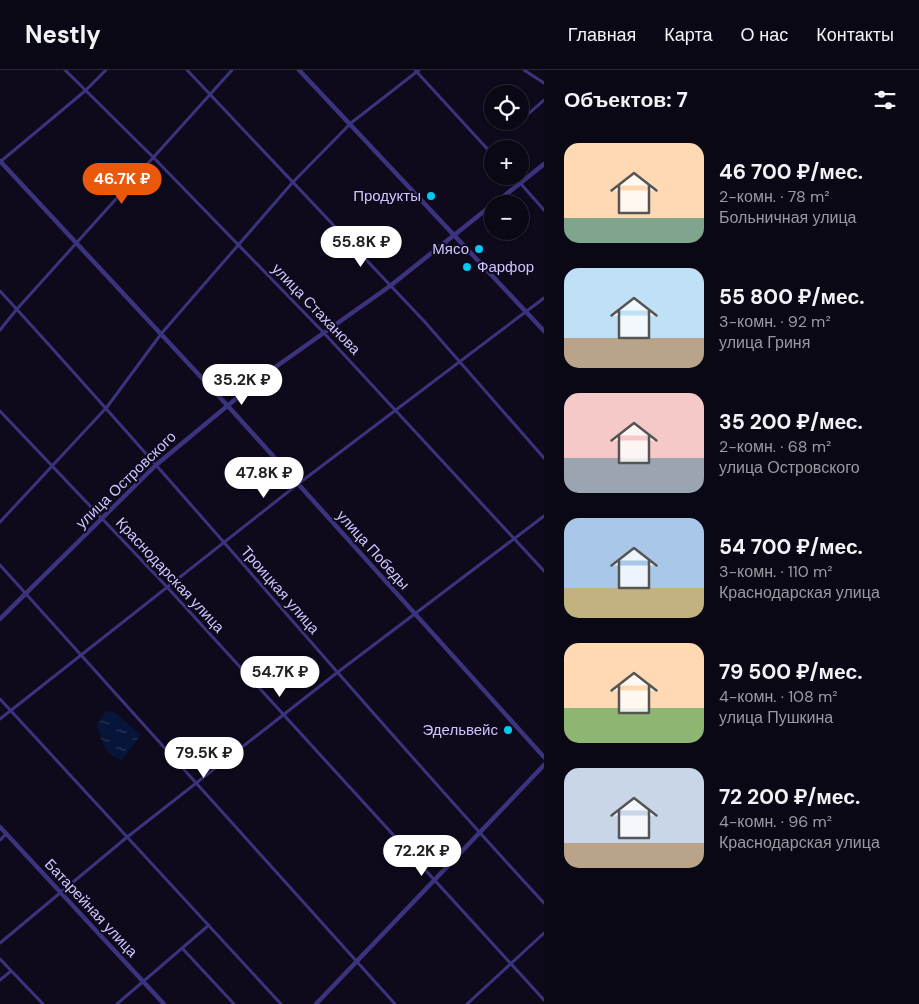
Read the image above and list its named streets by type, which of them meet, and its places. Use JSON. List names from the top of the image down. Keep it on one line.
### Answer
{"streets":{"street":["улица Стаханова","улица Островского","улица Победы","Краснодарская улица","Троицкая улица","Батарейная улица"]},"crossings":[["улица Стаханова","улица Островского"],["улица Островского","улица Победы"],["улица Островского","Краснодарская улица"],["улица Островского","Троицкая улица"]],"places":["Продукты","Мясо","Фарфор","Эдельвейс"],"page":{"header":"Nestly","nav":["Главная","Карта","О нас","Контакты"],"heading":"Объектов: 7","map_buttons":["+","−"],"list":[{"name":"46 700 ₽/мес.","note":"2-комн. · 78 m² · Больничная улица"},{"name":"55 800 ₽/мес.","note":"3-комн. · 92 m² · улица Гриня"},{"name":"35 200 ₽/мес.","note":"2-комн. · 68 m² · улица Островского"},{"name":"54 700 ₽/мес.","note":"3-комн. · 110 m² · Краснодарская улица"},{"name":"79 500 ₽/мес.","note":"4-комн. · 108 m² · улица Пушкина"},{"name":"72 200 ₽/мес.","note":"4-комн. · 96 m² · Краснодарская улица"}],"price":["46.7K ₽","55.8K ₽","35.2K ₽","47.8K ₽","54.7K ₽","79.5K ₽","72.2K ₽"]}}
